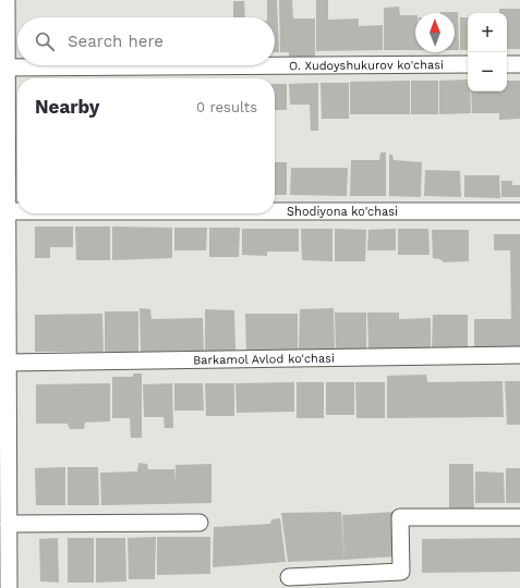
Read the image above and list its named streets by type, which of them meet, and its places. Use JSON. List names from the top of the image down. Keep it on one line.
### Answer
{"streets":{"street":["O. Xudoyshukurov ko'chasi","Shodiyona ko'chasi","Barkamol Avlod ko'chasi"]},"north":"top","page":{"map_buttons":["+","−"],"search":"Search here","heading":["Nearby","0 results"]}}
